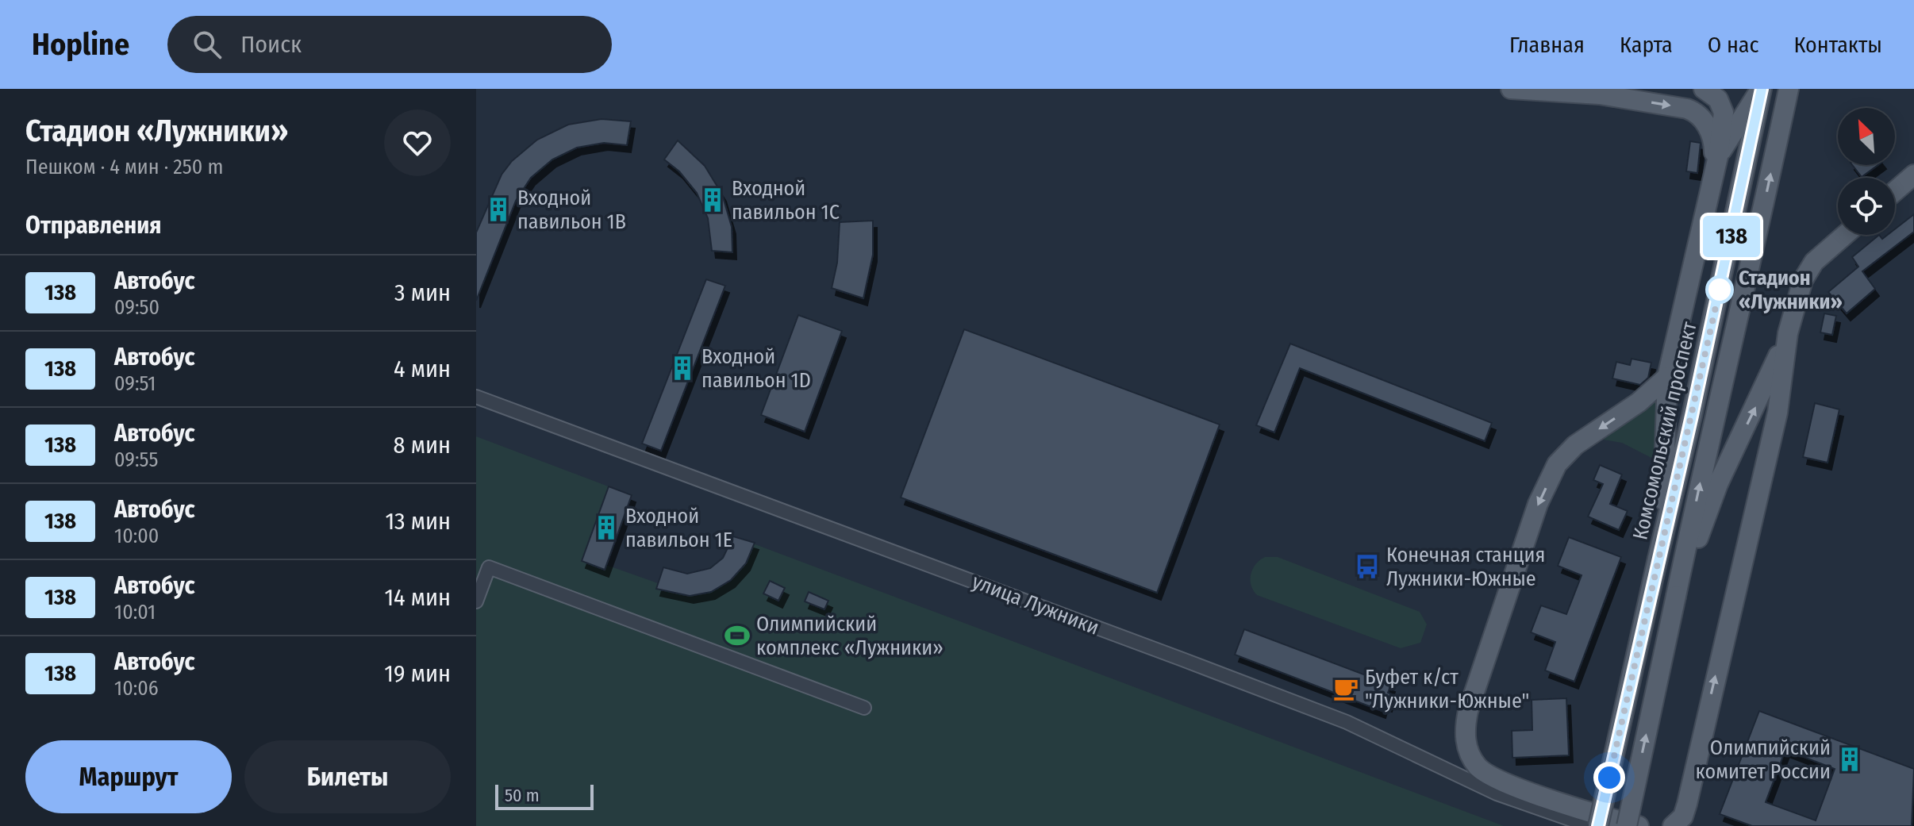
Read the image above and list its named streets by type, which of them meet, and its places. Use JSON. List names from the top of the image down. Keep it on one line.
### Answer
{"streets":{"main road":["Комсомольский проспект"],"street":["улица Лужники"]},"places":{"building":["Входной павильон 1C","Входной павильон 1B","Входной павильон 1D","Входной павильон 1E","Олимпийский комитет России"],"other":["Стадион «Лужники»"],"bus stop":["Конечная станция Лужники-Южные"],"sports":["Олимпийский комплекс «Лужники»"],"cafe":["Буфет к/ст \"Лужники-Южные\""]},"lines":["bus line 138"],"scale_bar":"50 m","north":"top left","page":{"header":"Hopline","search":"Поиск","nav":["Главная","Карта","О нас","Контакты"],"heading":[["Стадион «Лужники»","Пешком · 4 мин · 250 m"],"Отправления"],"on_map":"138","list":[{"mark":"138","name":"Автобус","note":"09:50","value":"3 мин"},{"mark":"138","name":"Автобус","note":"09:51","value":"4 мин"},{"mark":"138","name":"Автобус","note":"09:55","value":"8 мин"},{"mark":"138","name":"Автобус","note":"10:00","value":"13 мин"},{"mark":"138","name":"Автобус","note":"10:01","value":"14 мин"},{"mark":"138","name":"Автобус","note":"10:06","value":"19 мин"}],"buttons":["Маршрут","Билеты"],"scale":"50 m"}}
